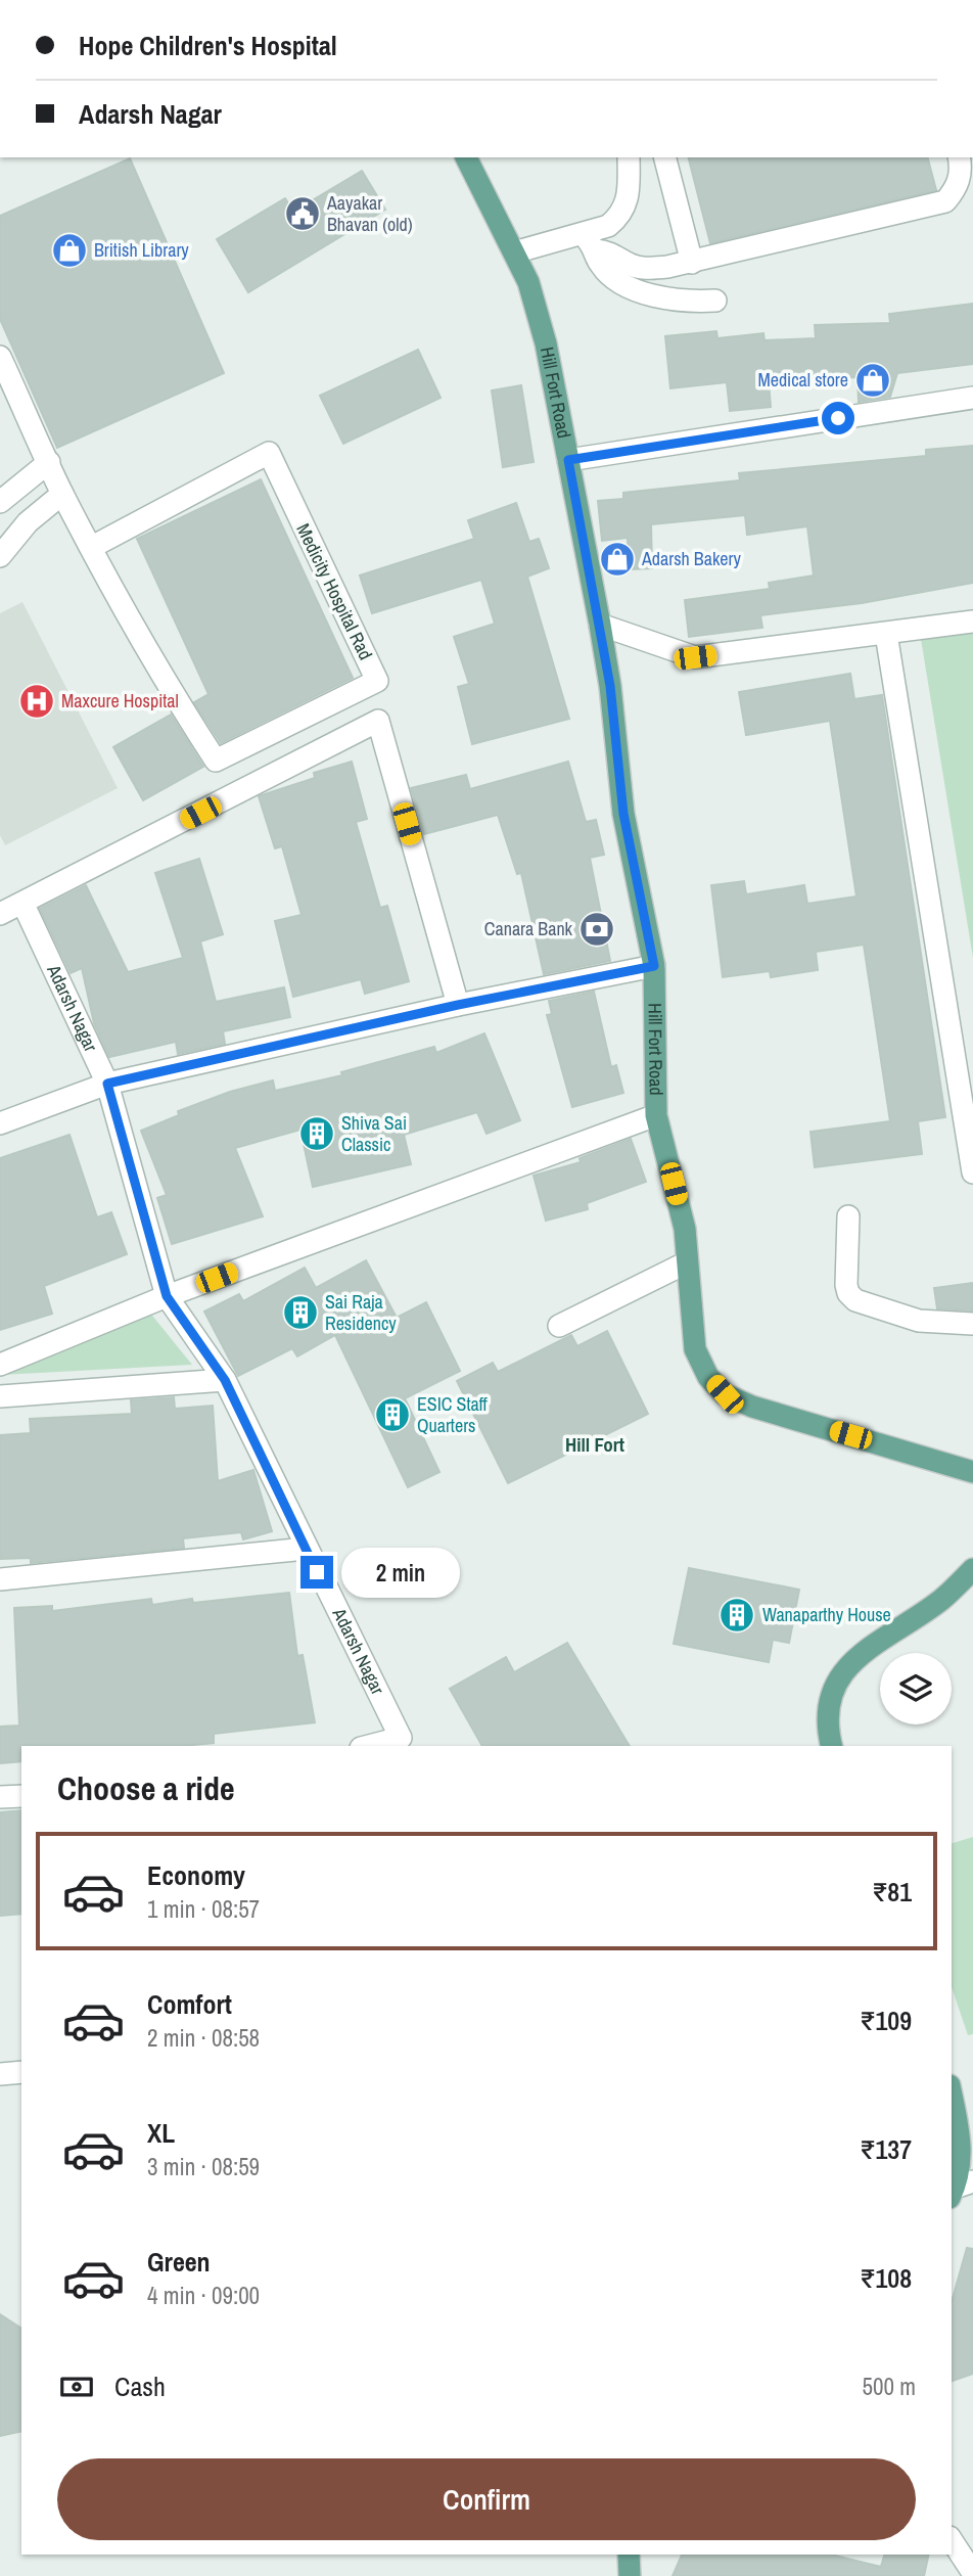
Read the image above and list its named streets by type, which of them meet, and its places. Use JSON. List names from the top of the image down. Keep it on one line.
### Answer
{"streets":{"main road":["Hill Fort Road"],"street":["Medicity Hospital Rad","Adarsh Nagar"]},"districts":["Hill Fort"],"places":{"public building":["Aayakar Bhavan (old)"],"shop":["British Library","Medical store","Adarsh Bakery"],"hospital":["Maxcure Hospital"],"bank":["Canara Bank"],"building":["Shiva Sai Classic","Sai Raja Residency","ESIC Staff Quarters","Wanaparthy House"]},"page":{"banner":["Hope Children's Hospital","Adarsh Nagar"],"bubble":"2 min","heading":"Choose a ride","list":[{"name":"Economy","note":"1 min · 08:57","value":"₹81"},{"name":"Comfort","note":"2 min · 08:58","value":"₹109"},{"name":"XL","note":"3 min · 08:59","value":"₹137"},{"name":"Green","note":"4 min · 09:00","value":"₹108"}],"pay":["Cash","500 m"],"buttons":"Confirm"}}
